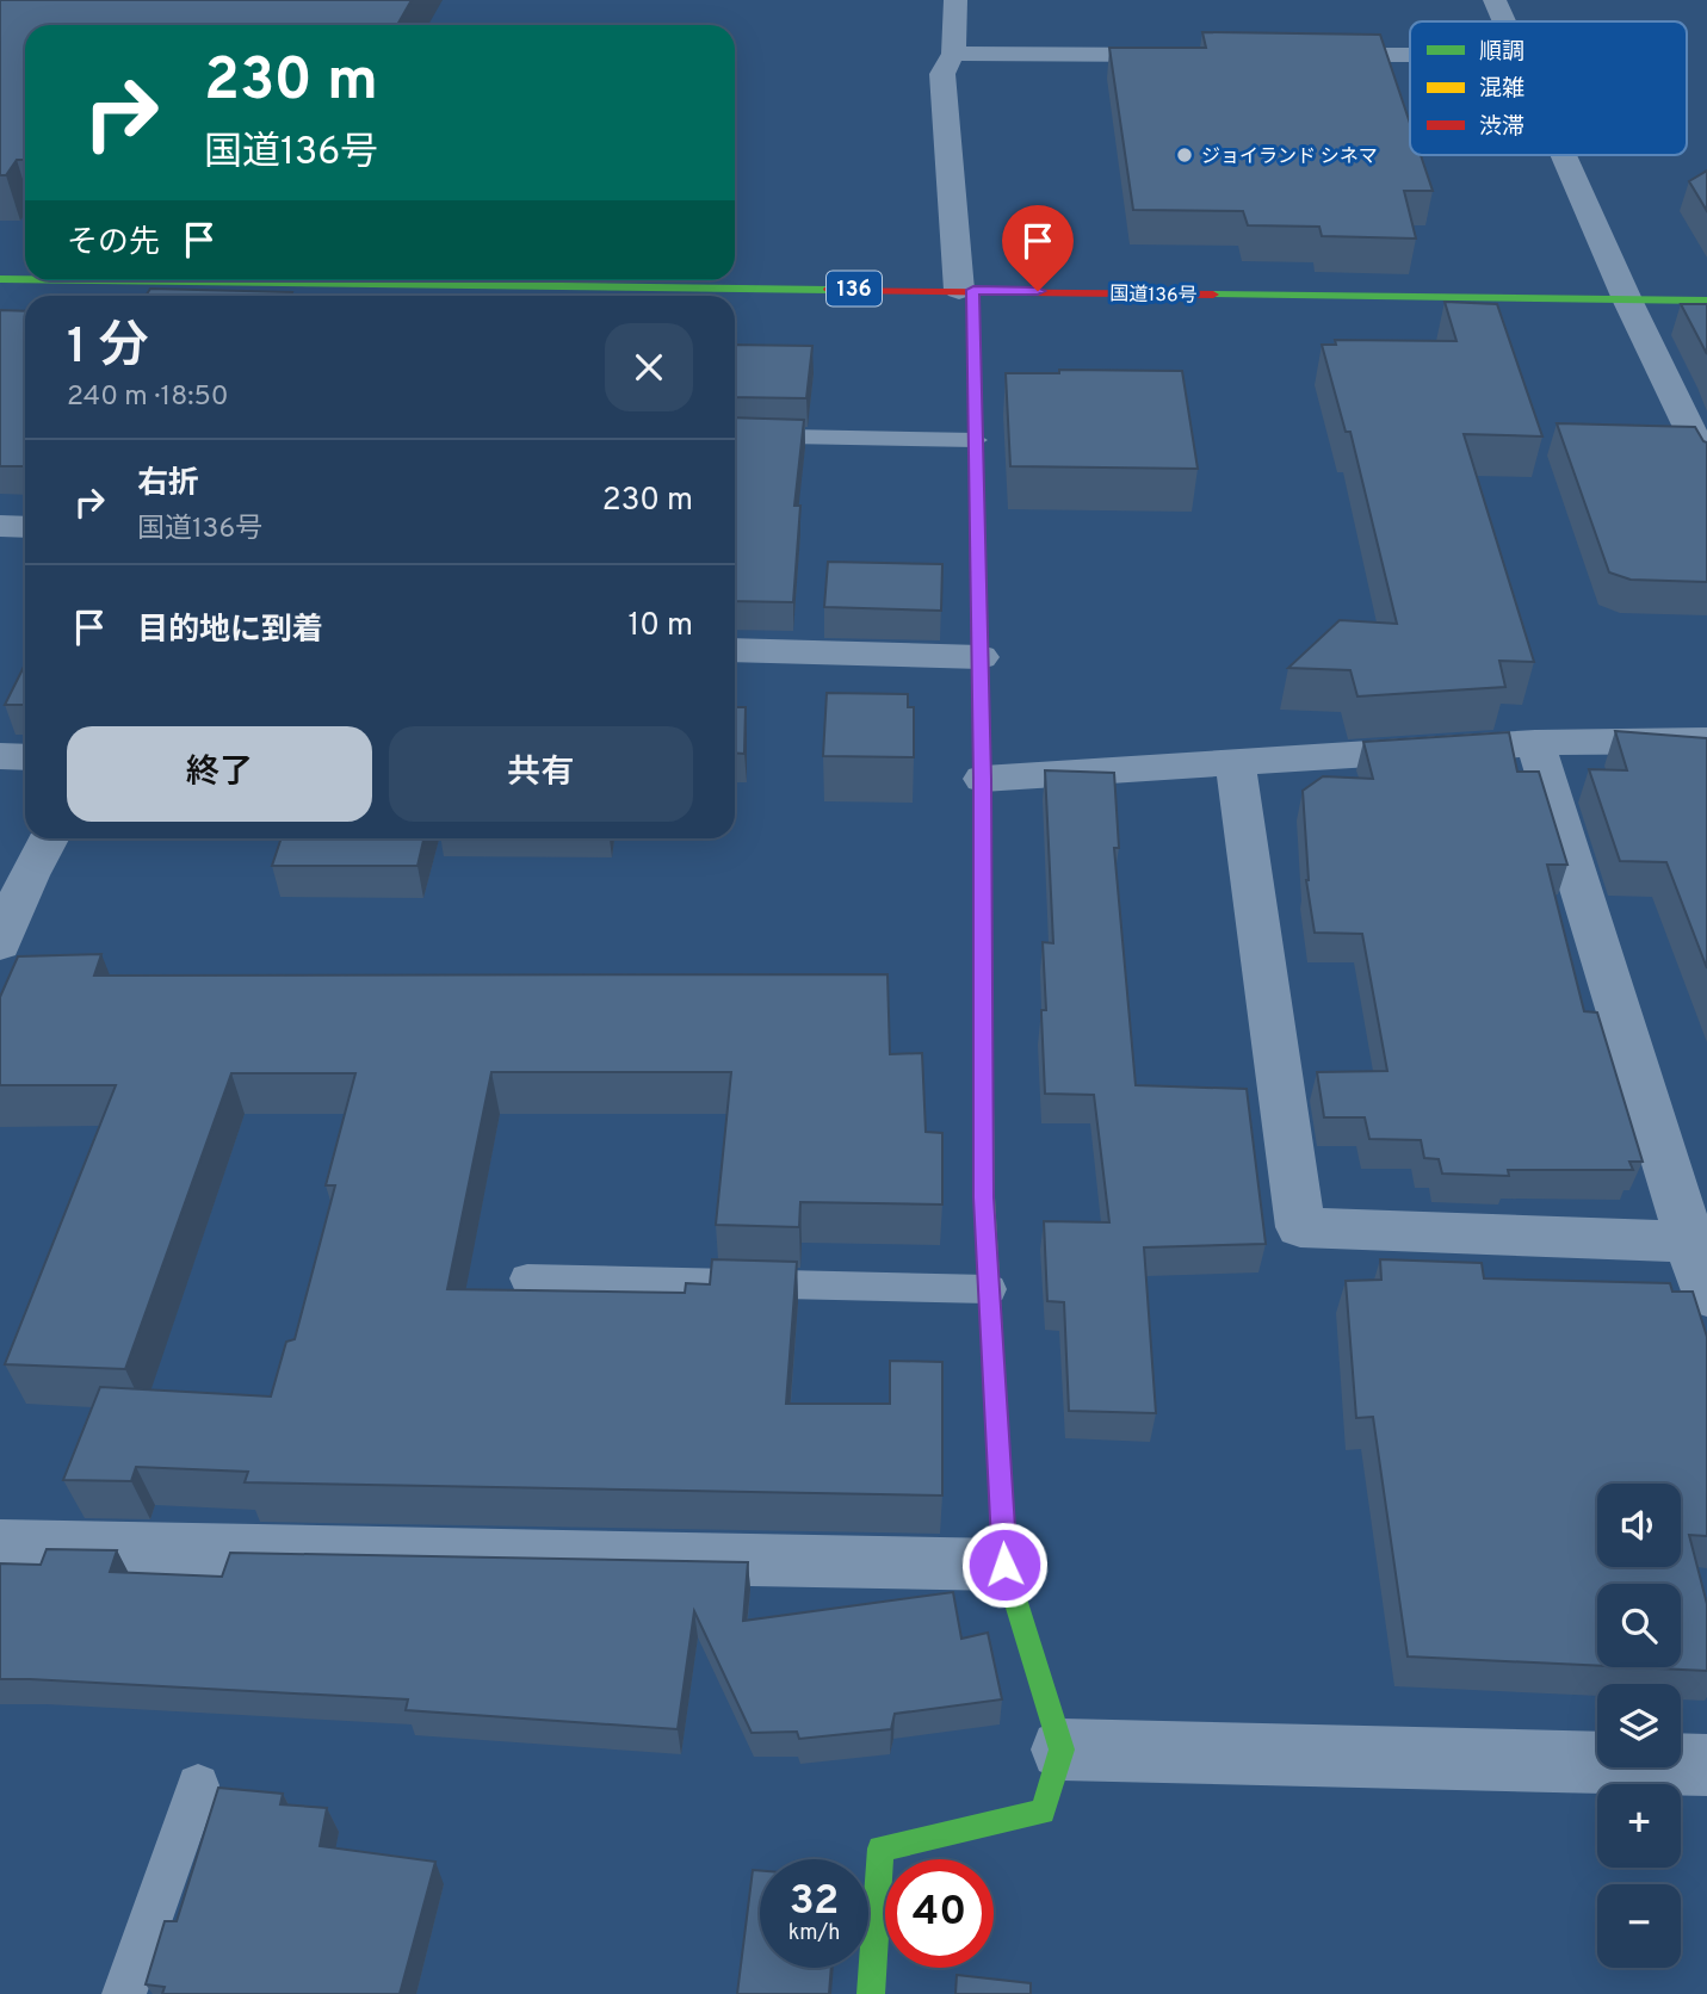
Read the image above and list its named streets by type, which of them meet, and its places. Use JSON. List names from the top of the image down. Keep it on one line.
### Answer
{"streets":{"main road":["136","国道136号"]},"places":["ジョイランド シネマ"],"legend":["順調","混雑","渋滞"],"page":{"turn":["230 m","国道136号"],"then":"その先","heading":["1 分","240 m · 18:50"],"list":[{"name":"右折","note":"国道136号","value":"230 m"},{"name":"目的地に到着","value":"10 m"}],"buttons":["終了","共有"],"map_buttons":["+","−"],"speed":"32 km/h","limit":"40"}}
